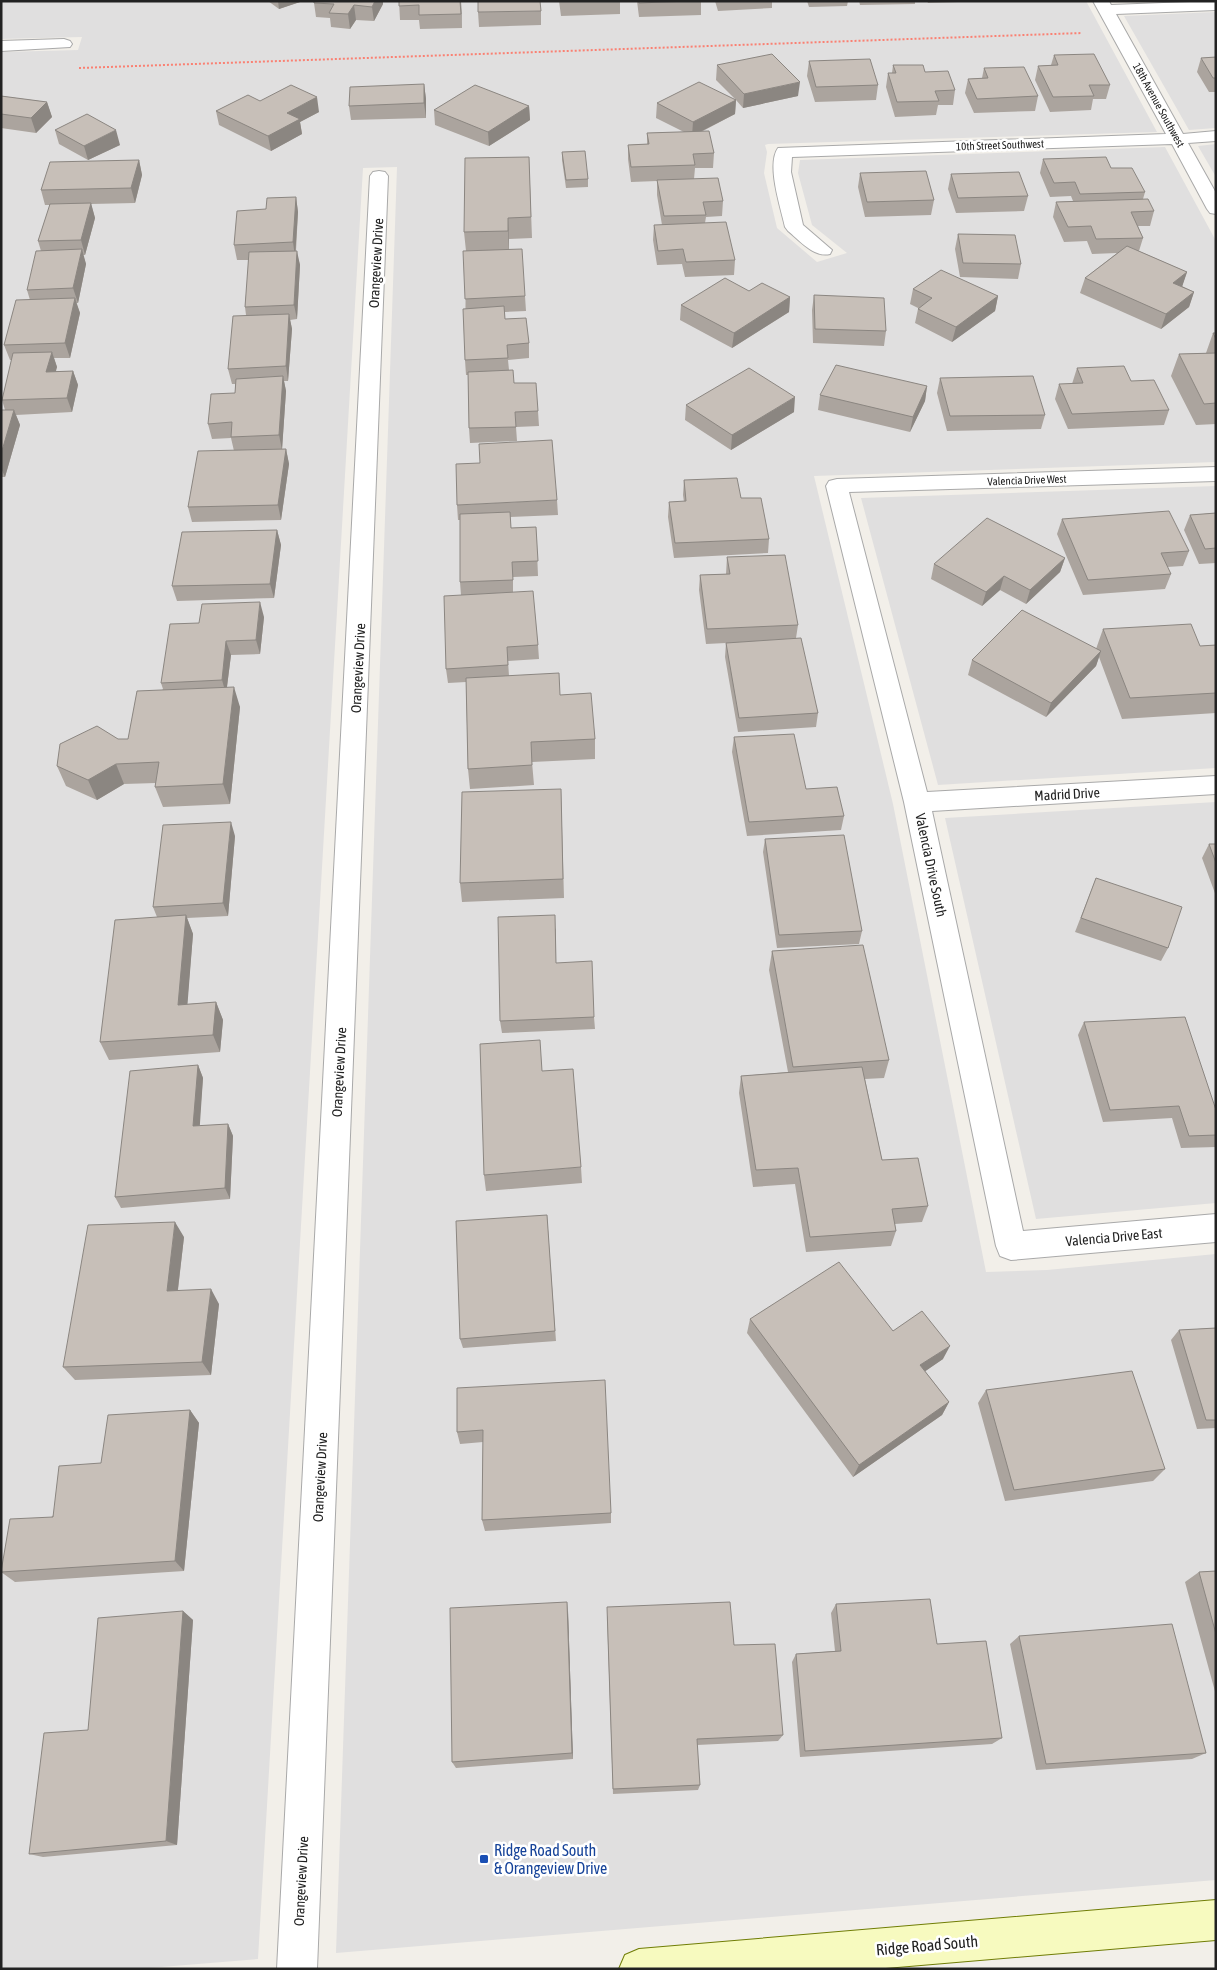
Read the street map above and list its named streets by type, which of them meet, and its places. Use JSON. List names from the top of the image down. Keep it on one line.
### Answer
{"streets":{"main road":["Ridge Road South"],"street":["18th Avenue Southwest","10th Street Southwest","Orangeview Drive","Valencia Drive West","Madrid Drive","Valencia Drive South","Valencia Drive East"]},"crossings":[["18th Avenue Southwest","10th Street Southwest"],["Valencia Drive West","Valencia Drive South"],["Madrid Drive","Valencia Drive South"],["Valencia Drive South","Valencia Drive East"]],"places":{"transit":["Ridge Road South & Orangeview Drive"]}}
